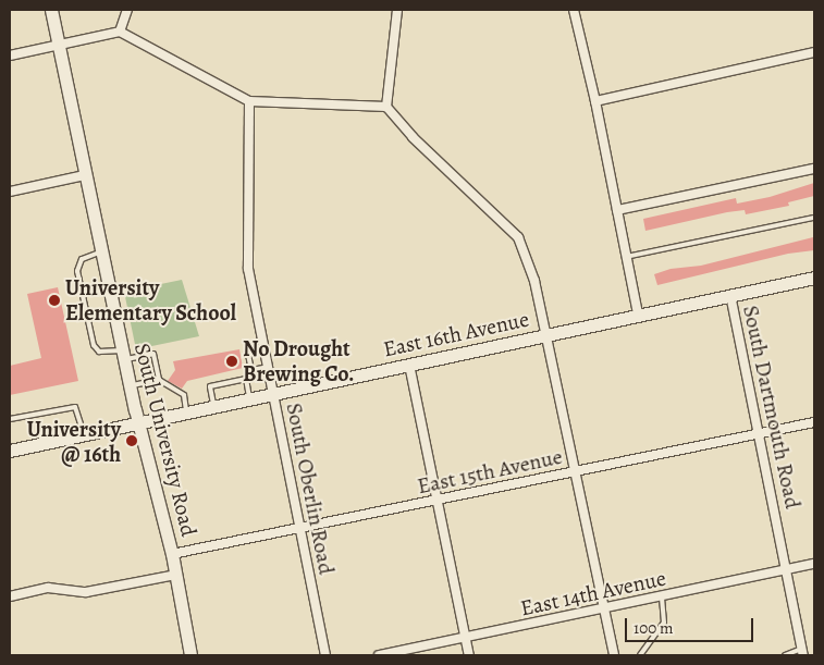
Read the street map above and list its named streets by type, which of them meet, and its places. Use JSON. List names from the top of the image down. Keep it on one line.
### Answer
{"streets":{"main road":["East 16th Avenue","South University Road"],"street":["South Dartmouth Road","East 15th Avenue","South Oberlin Road","East 14th Avenue"]},"crossings":[["East 16th Avenue","South Dartmouth Road"],["East 16th Avenue","South University Road"],["East 16th Avenue","South Oberlin Road"],["South Dartmouth Road","East 15th Avenue"],["South Dartmouth Road","East 14th Avenue"],["South University Road","East 15th Avenue"],["East 15th Avenue","South Oberlin Road"]],"places":["University Elementary School","No Drought Brewing Co.","University @ 16th"],"scale_bar":"100 m"}
